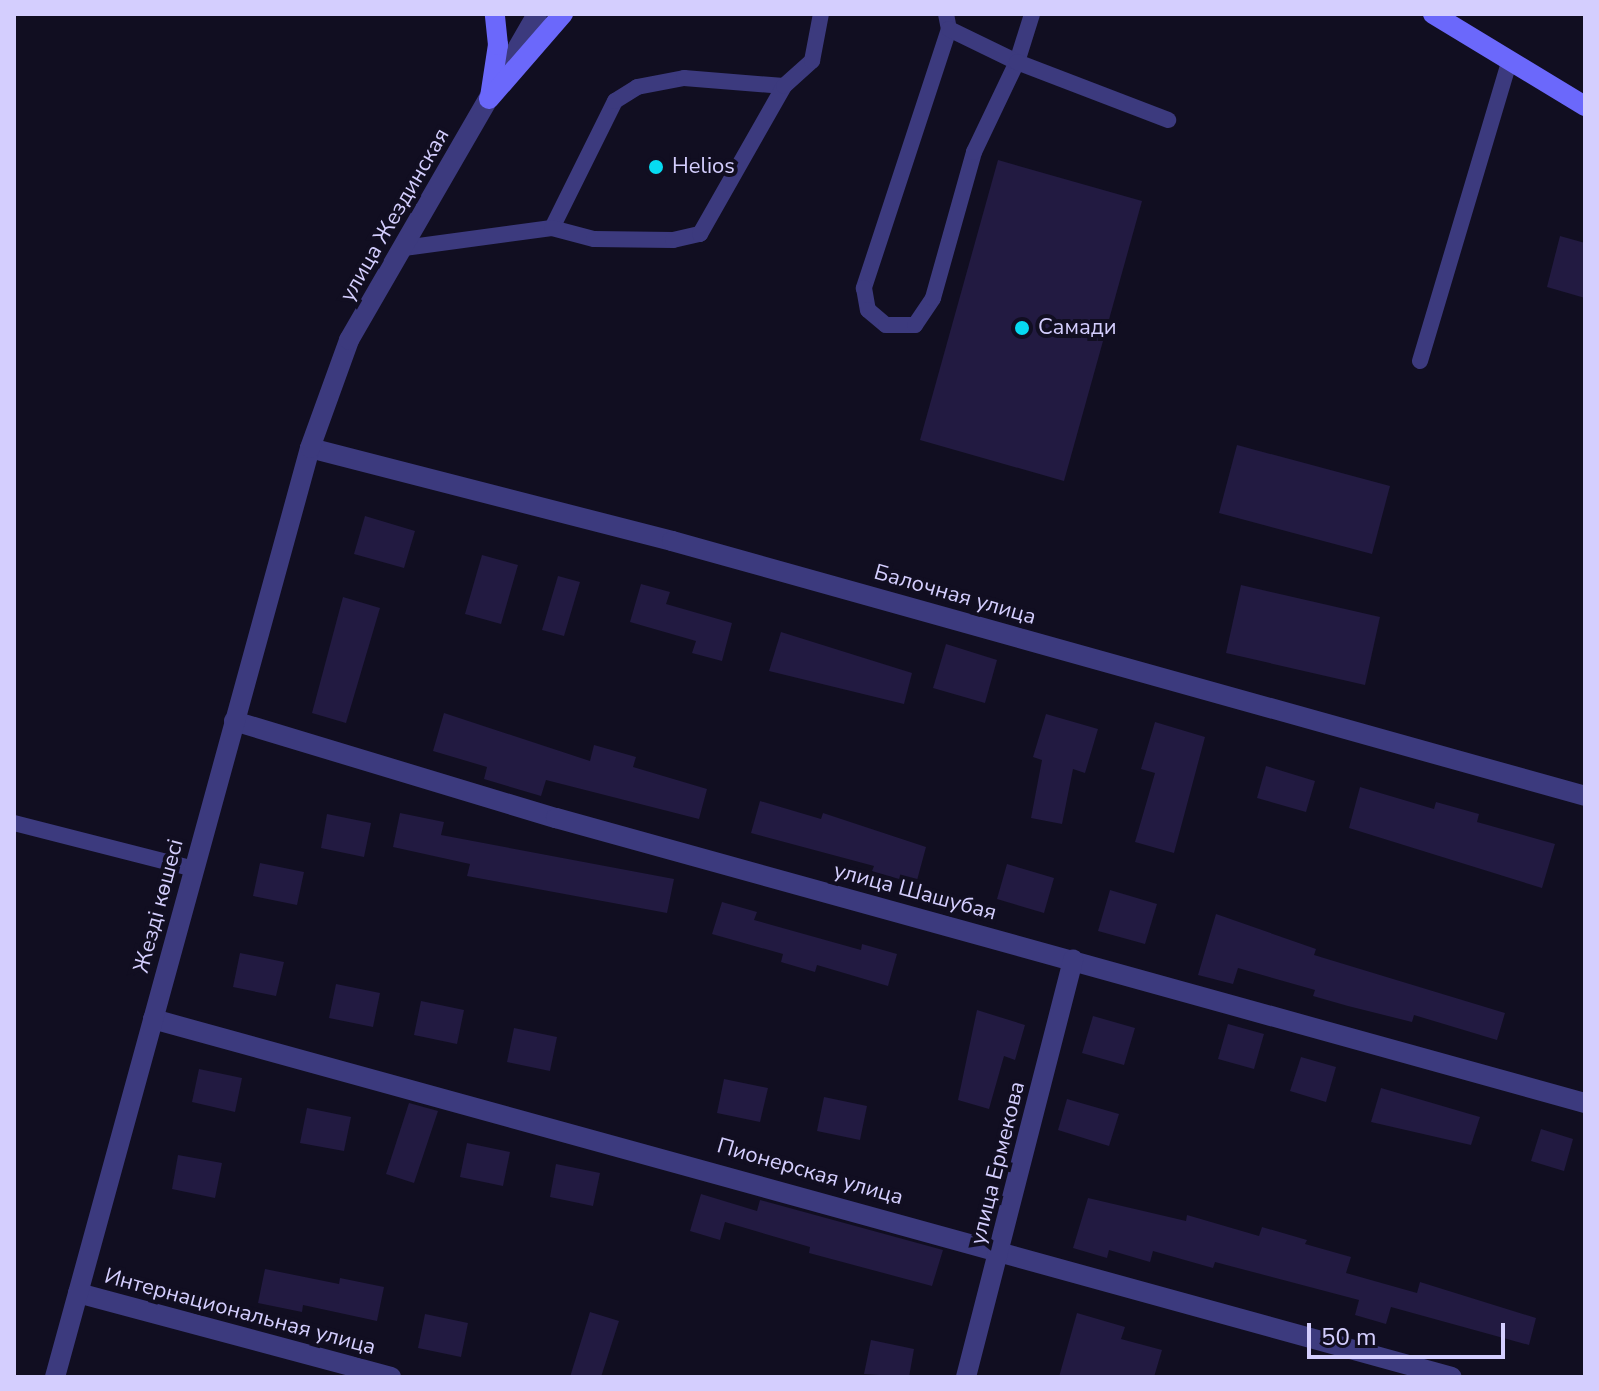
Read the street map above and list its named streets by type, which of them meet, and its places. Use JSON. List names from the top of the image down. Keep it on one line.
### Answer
{"streets":{"street":["улица Жездинская","Балочная улица","улица Шашубая","Жезді көшесі","улица Ермекова","Пионерская улица","Интернациональная улица"]},"crossings":[["улица Жездинская","Балочная улица"],["улица Жездинская","Жезді көшесі"],["Балочная улица","Жезді көшесі"],["улица Шашубая","Жезді көшесі"],["улица Шашубая","улица Ермекова"],["Жезді көшесі","Пионерская улица"],["Жезді көшесі","Интернациональная улица"],["улица Ермекова","Пионерская улица"]],"places":["Helios","Самади"],"scale_bar":"50 m"}
